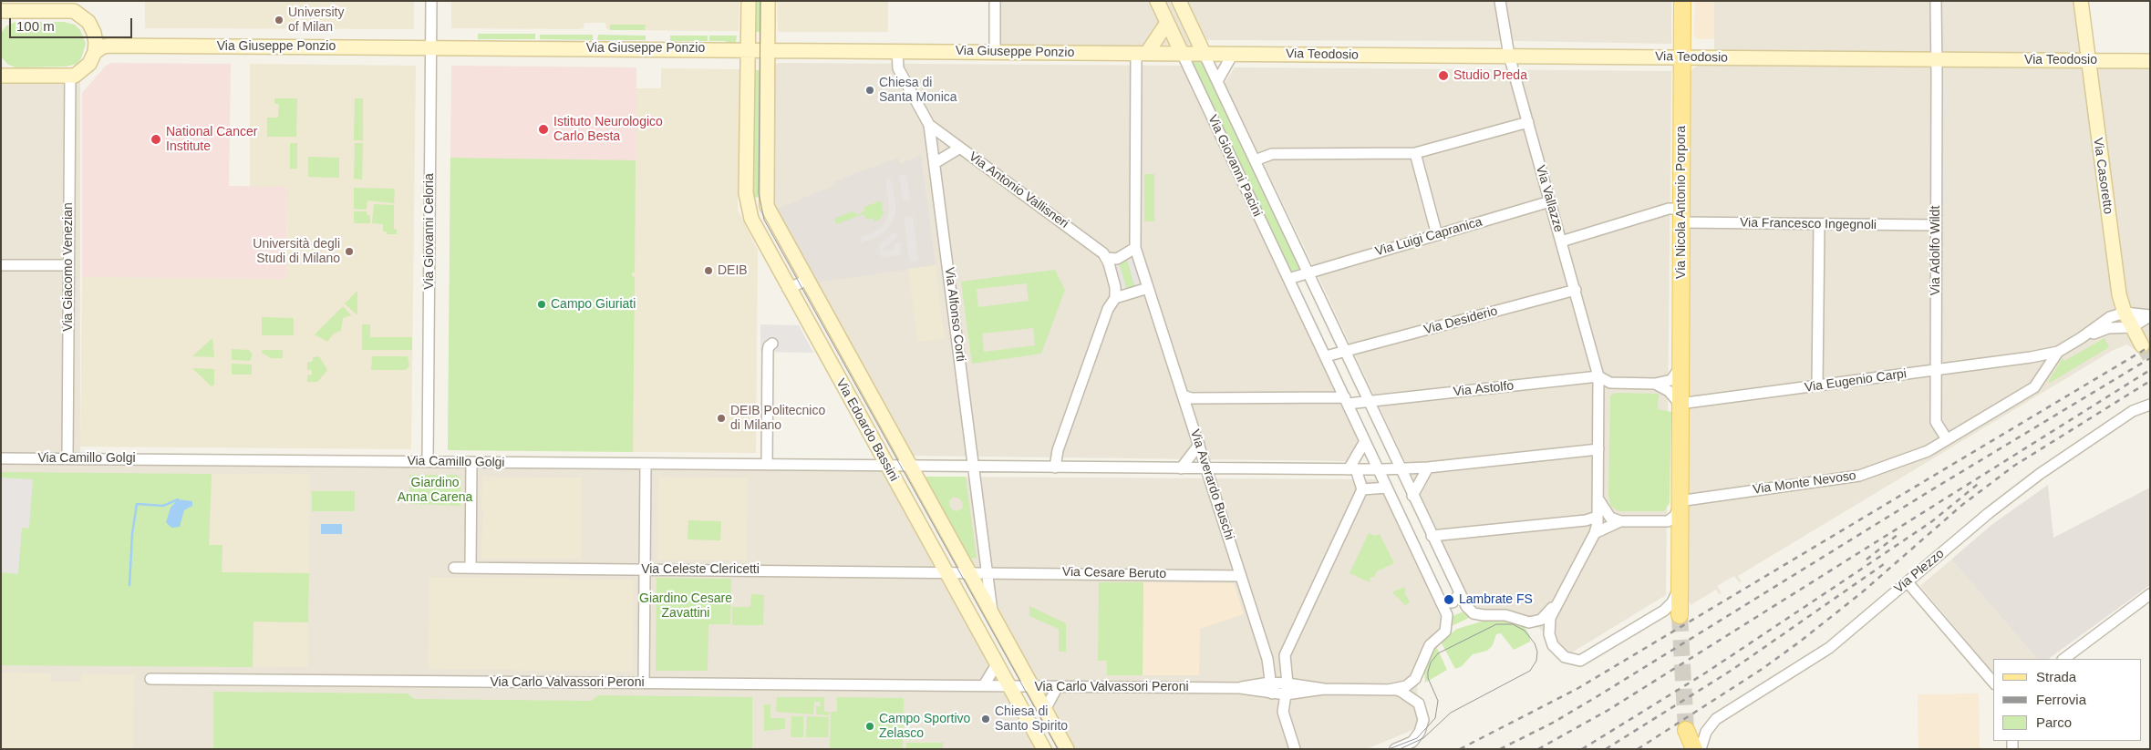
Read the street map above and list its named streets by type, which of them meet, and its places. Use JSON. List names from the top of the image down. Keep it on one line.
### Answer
{"streets":{"main road":["Via Nicola Antonio Porpora"],"street":["Via Giuseppe Ponzio","Via Teodosio","Via Giovanni Pacini","Via Casoretto","Via Antonio Vallisneri","Via Vallazze","Via Francesco Ingegnoli","Via Giovanni Celoria","Via Luigi Capranica","Via Adolfo Wildt","Via Giacomo Venezian","Via Alfonso Corti","Via Desiderio","Via Eugenio Carpi","Via Astolfo","Via Edoardo Bassini","Via Camillo Golgi","Via Monte Nevoso","Via Averardo Buschi","Via Celeste Clericetti","Via Plezzo","Via Cesare Beruto","Via Carlo Valvassori Peroni"]},"crossings":[["Via Giuseppe Ponzio","Via Giovanni Pacini"],["Via Giuseppe Ponzio","Via Giovanni Celoria"],["Via Giuseppe Ponzio","Via Alfonso Corti"],["Via Giuseppe Ponzio","Via Edoardo Bassini"],["Via Giuseppe Ponzio","Via Averardo Buschi"],["Via Teodosio","Via Giovanni Pacini"],["Via Teodosio","Via Casoretto"],["Via Teodosio","Via Vallazze"],["Via Teodosio","Via Nicola Antonio Porpora"],["Via Teodosio","Via Adolfo Wildt"],["Via Giovanni Pacini","Via Vallazze"],["Via Giovanni Pacini","Via Luigi Capranica"],["Via Giovanni Pacini","Via Desiderio"],["Via Giovanni Pacini","Via Astolfo"],["Via Giovanni Pacini","Via Carlo Valvassori Peroni"],["Via Antonio Vallisneri","Via Alfonso Corti"],["Via Vallazze","Via Francesco Ingegnoli"],["Via Vallazze","Via Luigi Capranica"],["Via Vallazze","Via Desiderio"],["Via Vallazze","Via Astolfo"],["Via Nicola Antonio Porpora","Via Francesco Ingegnoli"],["Via Nicola Antonio Porpora","Via Eugenio Carpi"],["Via Nicola Antonio Porpora","Via Monte Nevoso"],["Via Francesco Ingegnoli","Via Adolfo Wildt"],["Via Giovanni Celoria","Via Camillo Golgi"],["Via Adolfo Wildt","Via Eugenio Carpi"],["Via Adolfo Wildt","Via Monte Nevoso"],["Via Giacomo Venezian","Via Camillo Golgi"],["Via Alfonso Corti","Via Edoardo Bassini"],["Via Eugenio Carpi","Via Monte Nevoso"],["Via Edoardo Bassini","Via Camillo Golgi"],["Via Edoardo Bassini","Via Celeste Clericetti"],["Via Edoardo Bassini","Via Cesare Beruto"],["Via Edoardo Bassini","Via Carlo Valvassori Peroni"],["Via Averardo Buschi","Via Cesare Beruto"],["Via Averardo Buschi","Via Carlo Valvassori Peroni"]],"parks":["Giardino Anna Carena","Giardino Cesare Zavattini"],"places":["University of Milan","Studio Preda","Chiesa di Santa Monica","Istituto Neurologico Carlo Besta","National Cancer Institute","Università degli Studi di Milano","DEIB","Campo Giuriati","DEIB Politecnico di Milano","Lambrate FS","Chiesa di Santo Spirito","Campo Sportivo Zelasco"],"legend":["Strada","Ferrovia","Parco"],"scale_bar":"100 m"}
